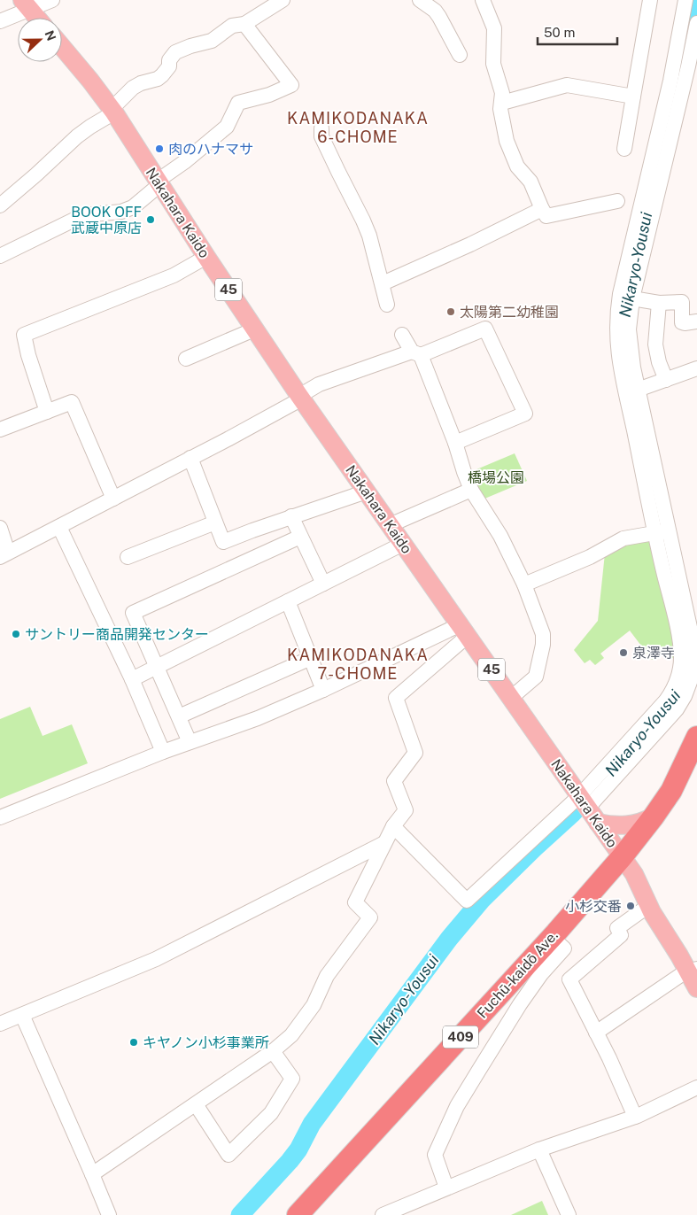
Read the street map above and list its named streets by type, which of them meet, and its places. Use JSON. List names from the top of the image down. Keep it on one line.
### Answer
{"streets":{"highway":["Fuchū-kaidō Ave.","409"],"main road":["Nakahara Kaido","45"]},"crossings":[["Nakahara Kaido","Fuchū-kaidō Ave."]],"districts":["KAMIKODANAKA 6-CHOME","KAMIKODANAKA 7-CHOME"],"water":["Nikaryo-Yousui"],"parks":["橋場公園"],"places":["肉のハナマサ","BOOK OFF 武蔵中原店","太陽第二幼稚園","サントリー商品開発センター","泉澤寺","小杉交番","キヤノン小杉事業所"],"scale_bar":"50 m","north":"right"}
